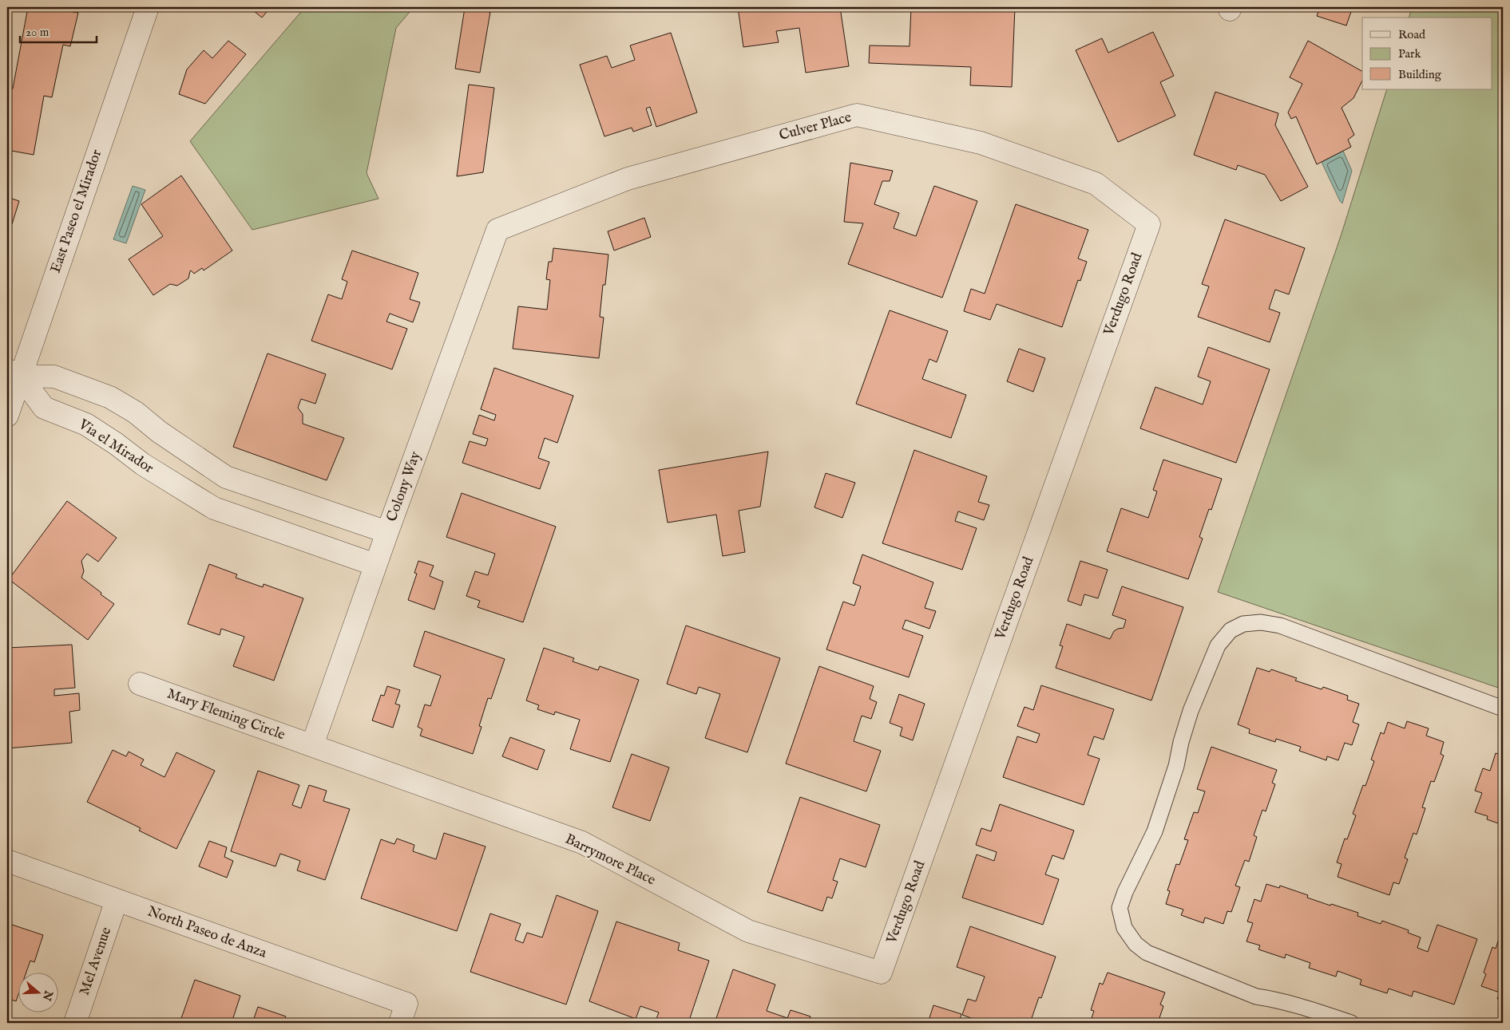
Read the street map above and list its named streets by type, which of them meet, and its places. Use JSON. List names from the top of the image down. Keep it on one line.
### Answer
{"streets":{"street":["Culver Place","East Paseo el Mirador","Verdugo Road","Via el Mirador","Colony Way","Mary Fleming Circle","Barrymore Place","North Paseo de Anza","Mel Avenue"]},"crossings":[["Culver Place","Verdugo Road"],["Culver Place","Colony Way"],["East Paseo el Mirador","Via el Mirador"],["Verdugo Road","Barrymore Place"],["Via el Mirador","Colony Way"],["Colony Way","Mary Fleming Circle"],["Colony Way","Barrymore Place"],["Mary Fleming Circle","Barrymore Place"],["North Paseo de Anza","Mel Avenue"]],"legend":["Road","Park","Building"],"scale_bar":"20 m","north":"right"}
